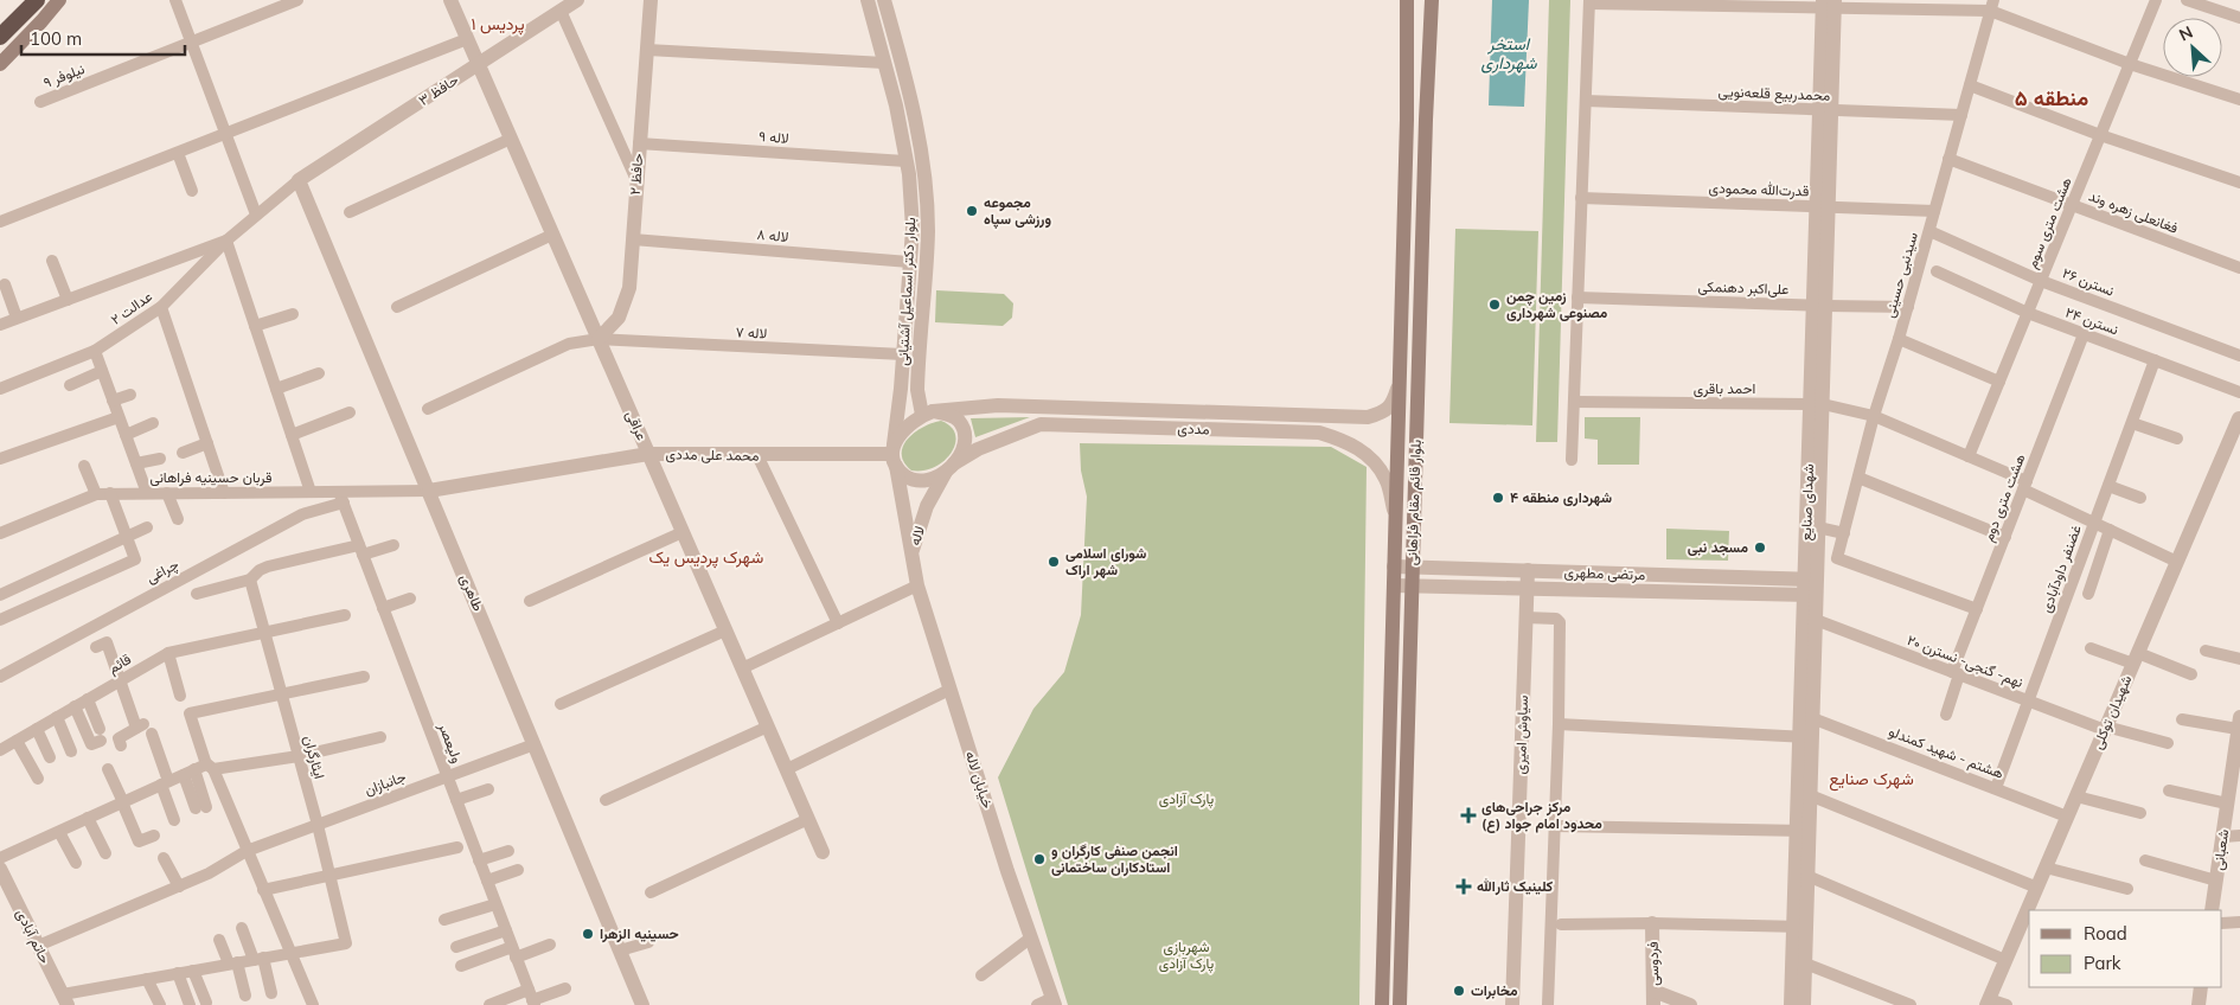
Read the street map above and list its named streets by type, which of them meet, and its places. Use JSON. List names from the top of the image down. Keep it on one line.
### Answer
{"streets":{"main road":["بلوار قائم مقام فراهانی"],"street":["نیلوفر ۹","حافظ ۳","محمدربیع قلعه‌نویی","لاله ۹","حافظ ۲","قدرت‌الله محمودی","فغانعلی زهره وند","هشت متری سوم","لاله ۸","سیدنبی حسینی","نسترن ۲۶","علی‌اکبر دهنمکی","بلوار دکتر اسماعیل آشتیانی","عدالت ۲","نسترن ۲۴","لاله ۷","احمد باقری","عراقی","مددی","محمد علی مددی","قربان حسینیه فراهانی","هشت متری دوم","شهدای صنایع","لاله","غضنفر داودآبادی","چراغی","مرتضی مطهری","طاهری","نهم- گنجی- نسترن ۲۰","قائم","شهیدان توکلی","سیاوش امیری","ولیعصر","هشتم - شهید کمندلو","ایثارگران","خیابان لاله","جانبازان","شعبانی","حاتم آبادی","فردوسی"]},"crossings":[["حافظ ۳","عدالت ۲"],["حافظ ۳","عراقی"],["حافظ ۳","طاهری"],["محمدربیع قلعه‌نویی","سیدنبی حسینی"],["محمدربیع قلعه‌نویی","شهدای صنایع"],["لاله ۹","حافظ ۲"],["لاله ۹","بلوار دکتر اسماعیل آشتیانی"],["حافظ ۲","لاله ۸"],["حافظ ۲","لاله ۷"],["حافظ ۲","عراقی"],["قدرت‌الله محمودی","سیدنبی حسینی"],["قدرت‌الله محمودی","شهدای صنایع"],["فغانعلی زهره وند","هشت متری سوم"],["فغانعلی زهره وند","سیدنبی حسینی"],["هشت متری سوم","نسترن ۲۶"],["هشت متری سوم","نسترن ۲۴"],["هشت متری سوم","احمد باقری"],["لاله ۸","بلوار دکتر اسماعیل آشتیانی"],["سیدنبی حسینی","نسترن ۲۶"],["سیدنبی حسینی","علی‌اکبر دهنمکی"],["سیدنبی حسینی","احمد باقری"],["سیدنبی حسینی","هشت متری دوم"],["علی‌اکبر دهنمکی","شهدای صنایع"],["بلوار دکتر اسماعیل آشتیانی","لاله ۷"],["بلوار دکتر اسماعیل آشتیانی","مددی"],["بلوار دکتر اسماعیل آشتیانی","محمد علی مددی"],["بلوار دکتر اسماعیل آشتیانی","لاله"],["عدالت ۲","طاهری"],["نسترن ۲۴","هشت متری دوم"],["نسترن ۲۴","غضنفر داودآبادی"],["لاله ۷","عراقی"],["احمد باقری","هشت متری دوم"],["احمد باقری","شهدای صنایع"],["احمد باقری","غضنفر داودآبادی"],["احمد باقری","شهیدان توکلی"],["عراقی","محمد علی مددی"],["مددی","محمد علی مددی"],["مددی","بلوار قائم مقام فراهانی"],["مددی","لاله"],["محمد علی مددی","قربان حسینیه فراهانی"],["محمد علی مددی","لاله"],["محمد علی مددی","طاهری"],["قربان حسینیه فراهانی","چراغی"],["قربان حسینیه فراهانی","طاهری"],["قربان حسینیه فراهانی","ولیعصر"],["هشت متری دوم","نهم- گنجی- نسترن ۲۰"],["بلوار قائم مقام فراهانی","مرتضی مطهری"],["شهدای صنایع","مرتضی مطهری"],["شهدای صنایع","نهم- گنجی- نسترن ۲۰"],["شهدای صنایع","هشتم - شهید کمندلو"],["لاله","خیابان لاله"],["غضنفر داودآبادی","نهم- گنجی- نسترن ۲۰"],["غضنفر داودآبادی","هشتم - شهید کمندلو"],["چراغی","ولیعصر"],["مرتضی مطهری","سیاوش امیری"],["طاهری","جانبازان"],["نهم- گنجی- نسترن ۲۰","شهیدان توکلی"],["قائم","ایثارگران"],["شهیدان توکلی","هشتم - شهید کمندلو"],["ولیعصر","جانبازان"],["ایثارگران","جانبازان"],["جانبازان","حاتم آبادی"]],"districts":["پردیس ۱","منطقه ۵","شهرک پردیس یک","شهرک صنایع"],"water":["استخر شهرداری"],"parks":["پارک آزادی","شهربازی پارک آزادی"],"places":{"other":["مجموعه ورزشی سپاه","زمین چمن مصنوعی شهرداری","شهرداری منطقه ۴","مسجد نبی","شورای اسلامی شهر اراک","انجمن صنفی کارگران و استادکاران ساختمانی","حسینیه الزهرا","مخابرات"],"health":["مرکز جراحی‌های محدود امام جواد (ع)","کلینیک ثارالله"]},"legend":["Road","Park"],"scale_bar":"100 m","north":"top left"}
